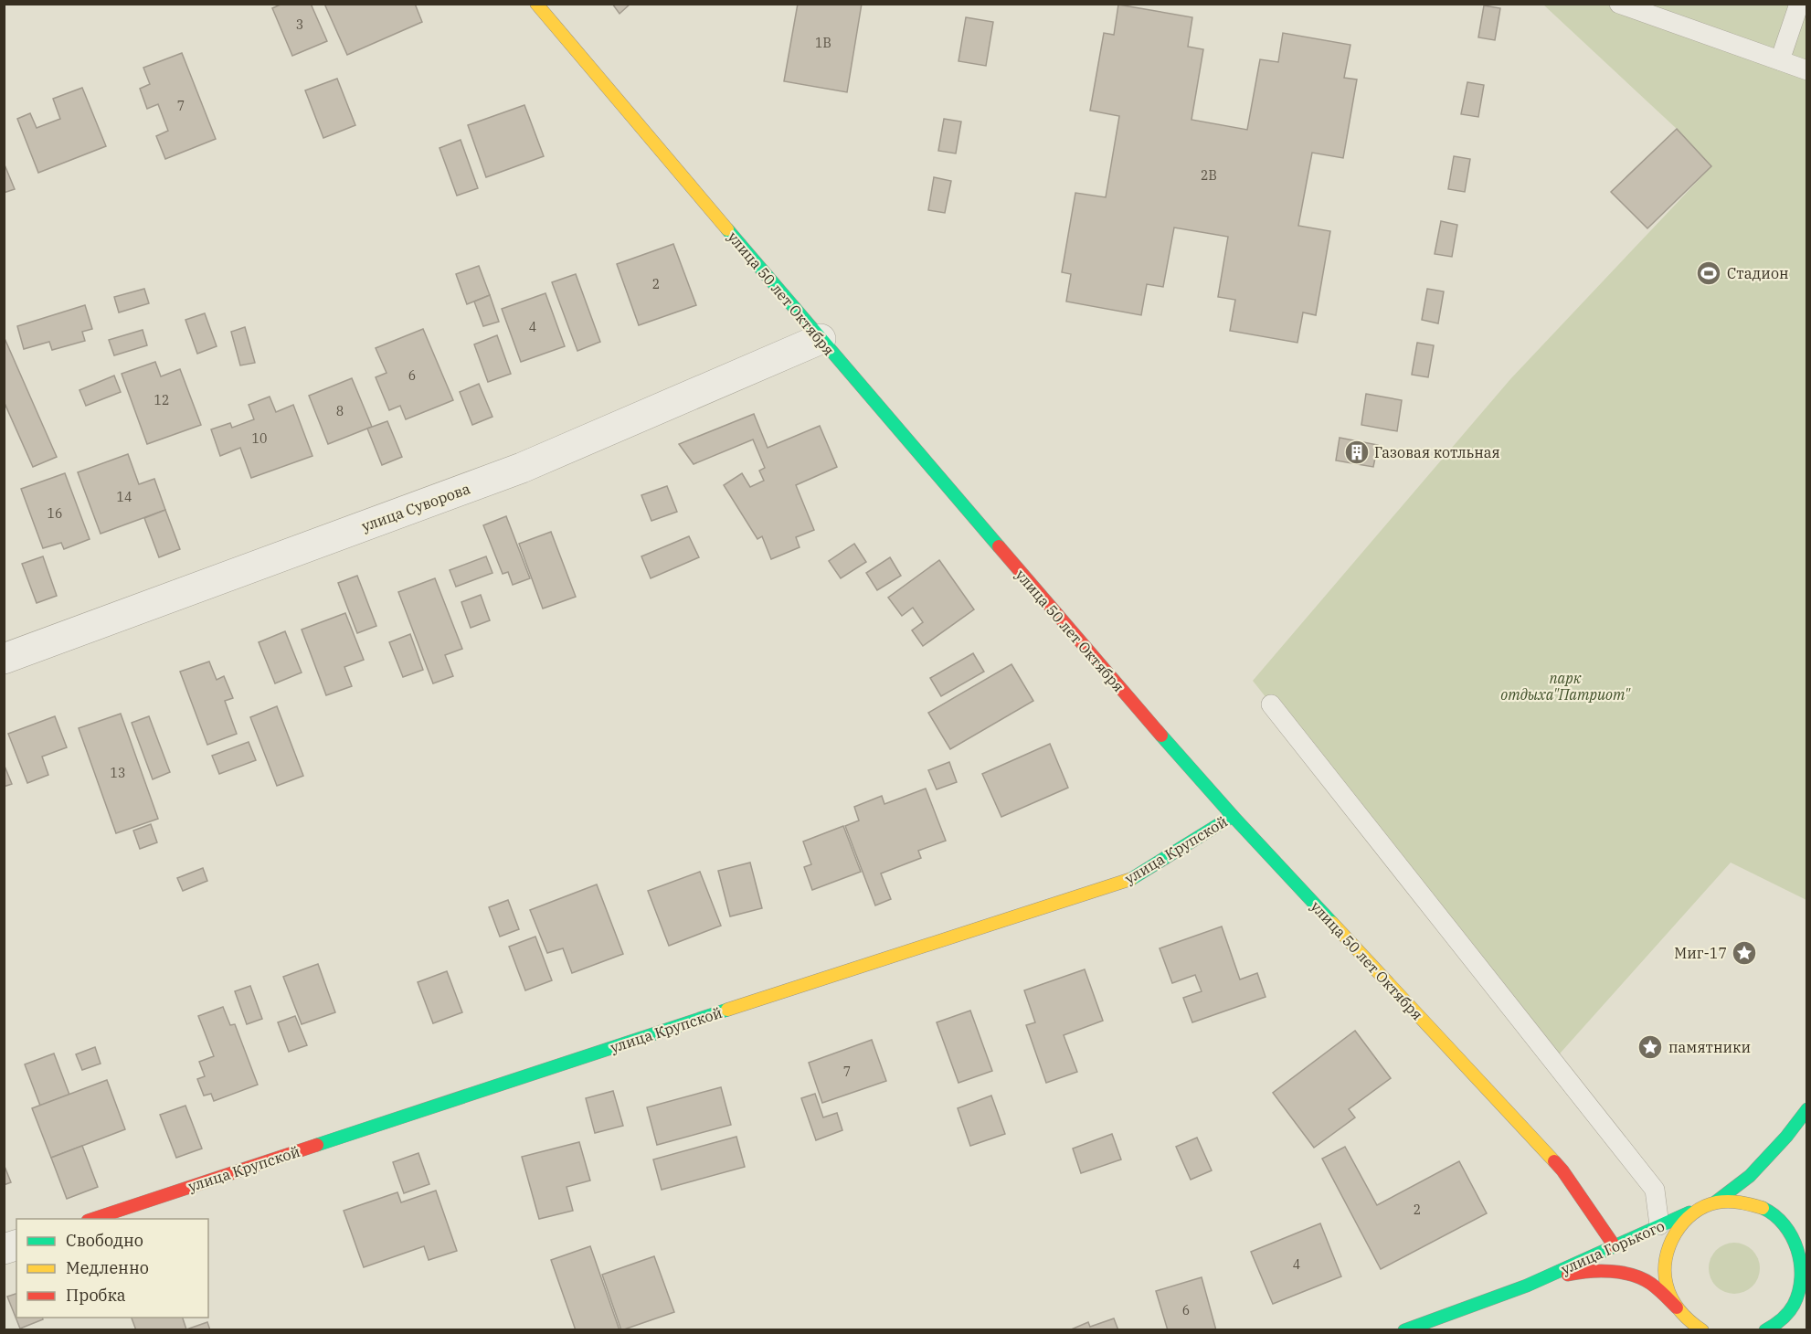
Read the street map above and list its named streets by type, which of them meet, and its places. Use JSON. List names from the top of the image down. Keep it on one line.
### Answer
{"streets":{"street":["улица 50 лет Октября","улица Суворова","улица Крупской","улица Горького"]},"crossings":[["улица 50 лет Октября","улица Суворова"],["улица 50 лет Октября","улица Крупской"],["улица 50 лет Октября","улица Горького"]],"parks":["парк отдыха\"Патриот\""],"places":{"sports":["Стадион"],"building":["Газовая котльная"],"place":["Миг-17","памятники"]},"house_numbers":["3","1В","7","2В","2","4","6","12","8","10","14","16","13","7","2","4","6"],"legend":["Свободно","Медленно","Пробка"]}
